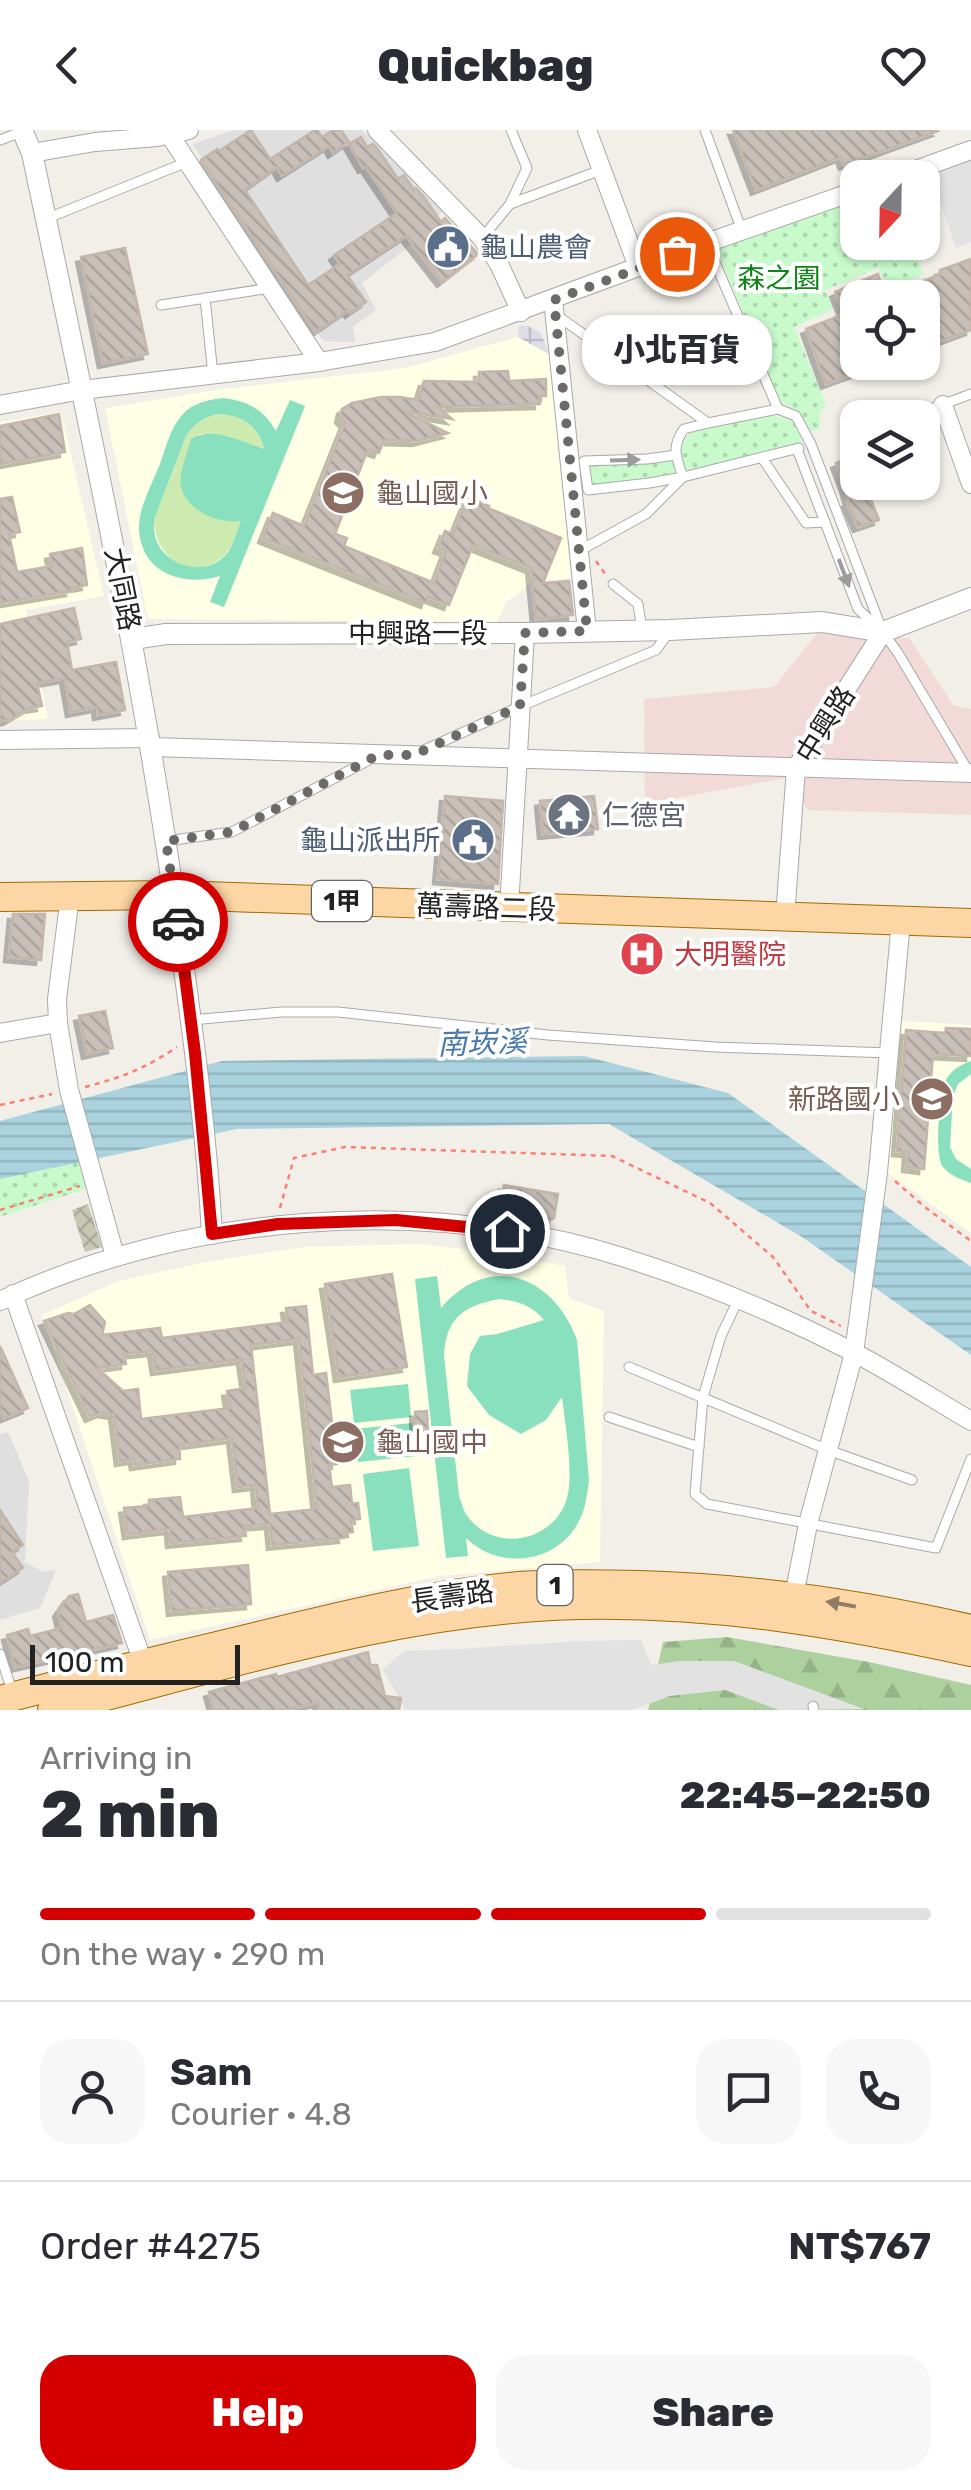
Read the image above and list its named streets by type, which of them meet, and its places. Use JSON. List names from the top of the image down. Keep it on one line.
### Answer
{"streets":{"main road":["1甲","萬壽路二段","1","長壽路"],"street":["大同路","中興路一段","中興路"]},"crossings":[["大同路","中興路一段"],["大同路","萬壽路二段"],["中興路一段","中興路"],["中興路","萬壽路二段"]],"water":["南崁溪"],"parks":["森之園"],"places":{"public building":["龜山農會","龜山派出所"],"other":["小北百貨"],"school or university":["龜山國小","新路國小","龜山國中"],"temple":["仁德宮"],"hospital":["大明醫院"]},"scale_bar":"100 m","north":"bottom","page":{"header":"Quickbag","bubble":"小北百貨","scale":"100 m","heading":["2 min","Arriving in","22:45–22:50"],"panel":["Sam","Courier · 4.8","Order #4275","NT$767"],"bar":"On the way · 290 m","buttons":["Help","Share"]}}
